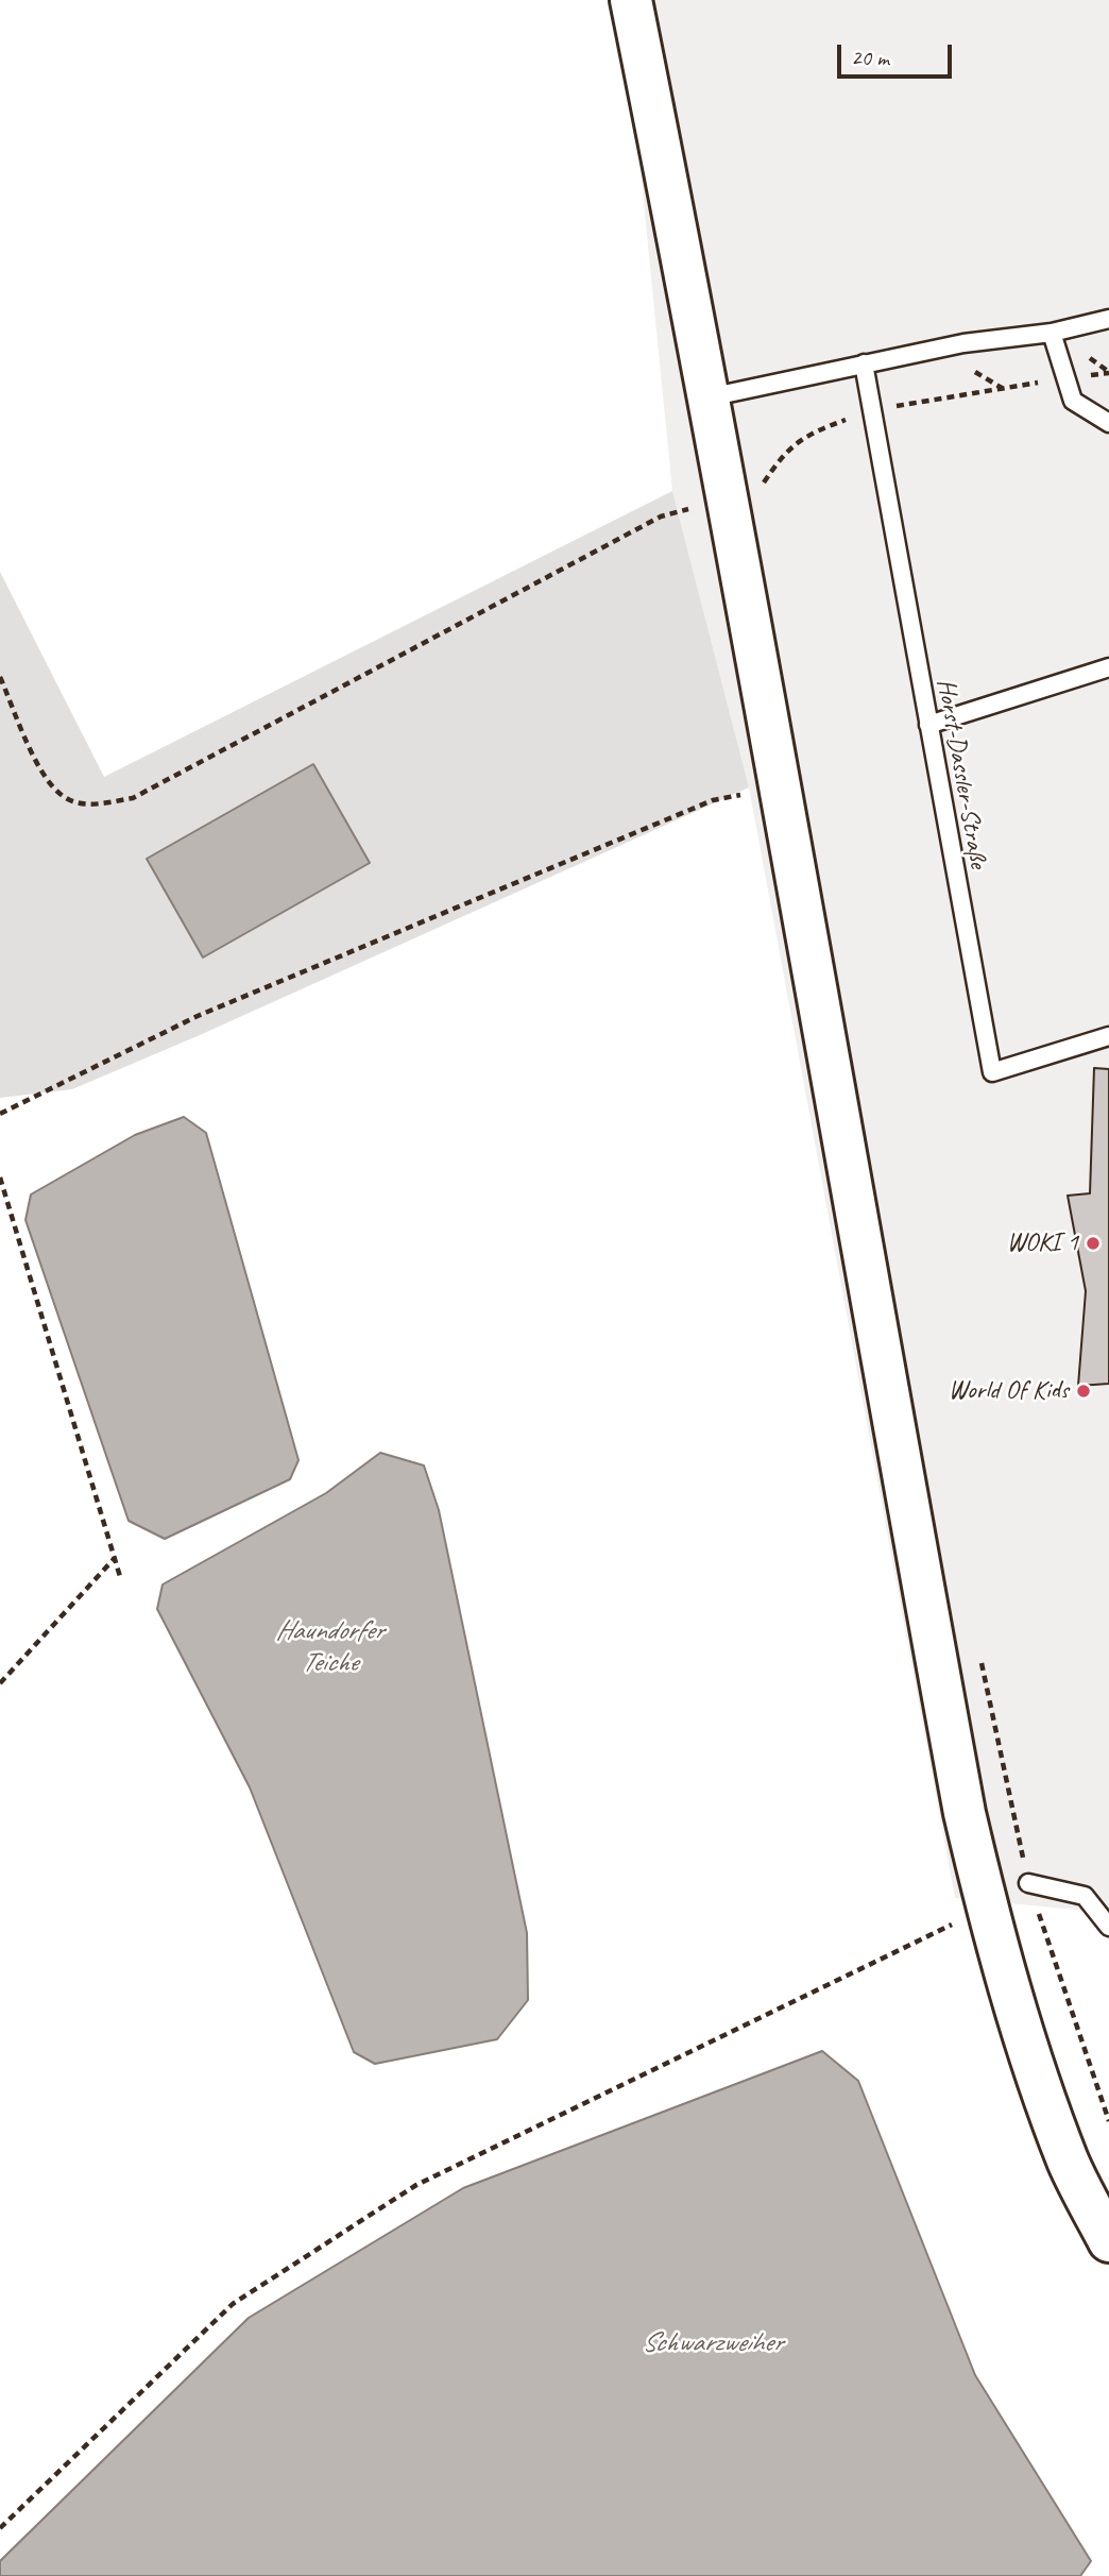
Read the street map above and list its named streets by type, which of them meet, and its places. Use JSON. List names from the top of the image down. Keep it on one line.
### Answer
{"streets":{"lane":["Horst-Dassler-Straße"]},"water":["Haundorfer Teiche","Schwarzweiher"],"places":["WOKI 1","World Of Kids"],"scale_bar":"20 m"}
